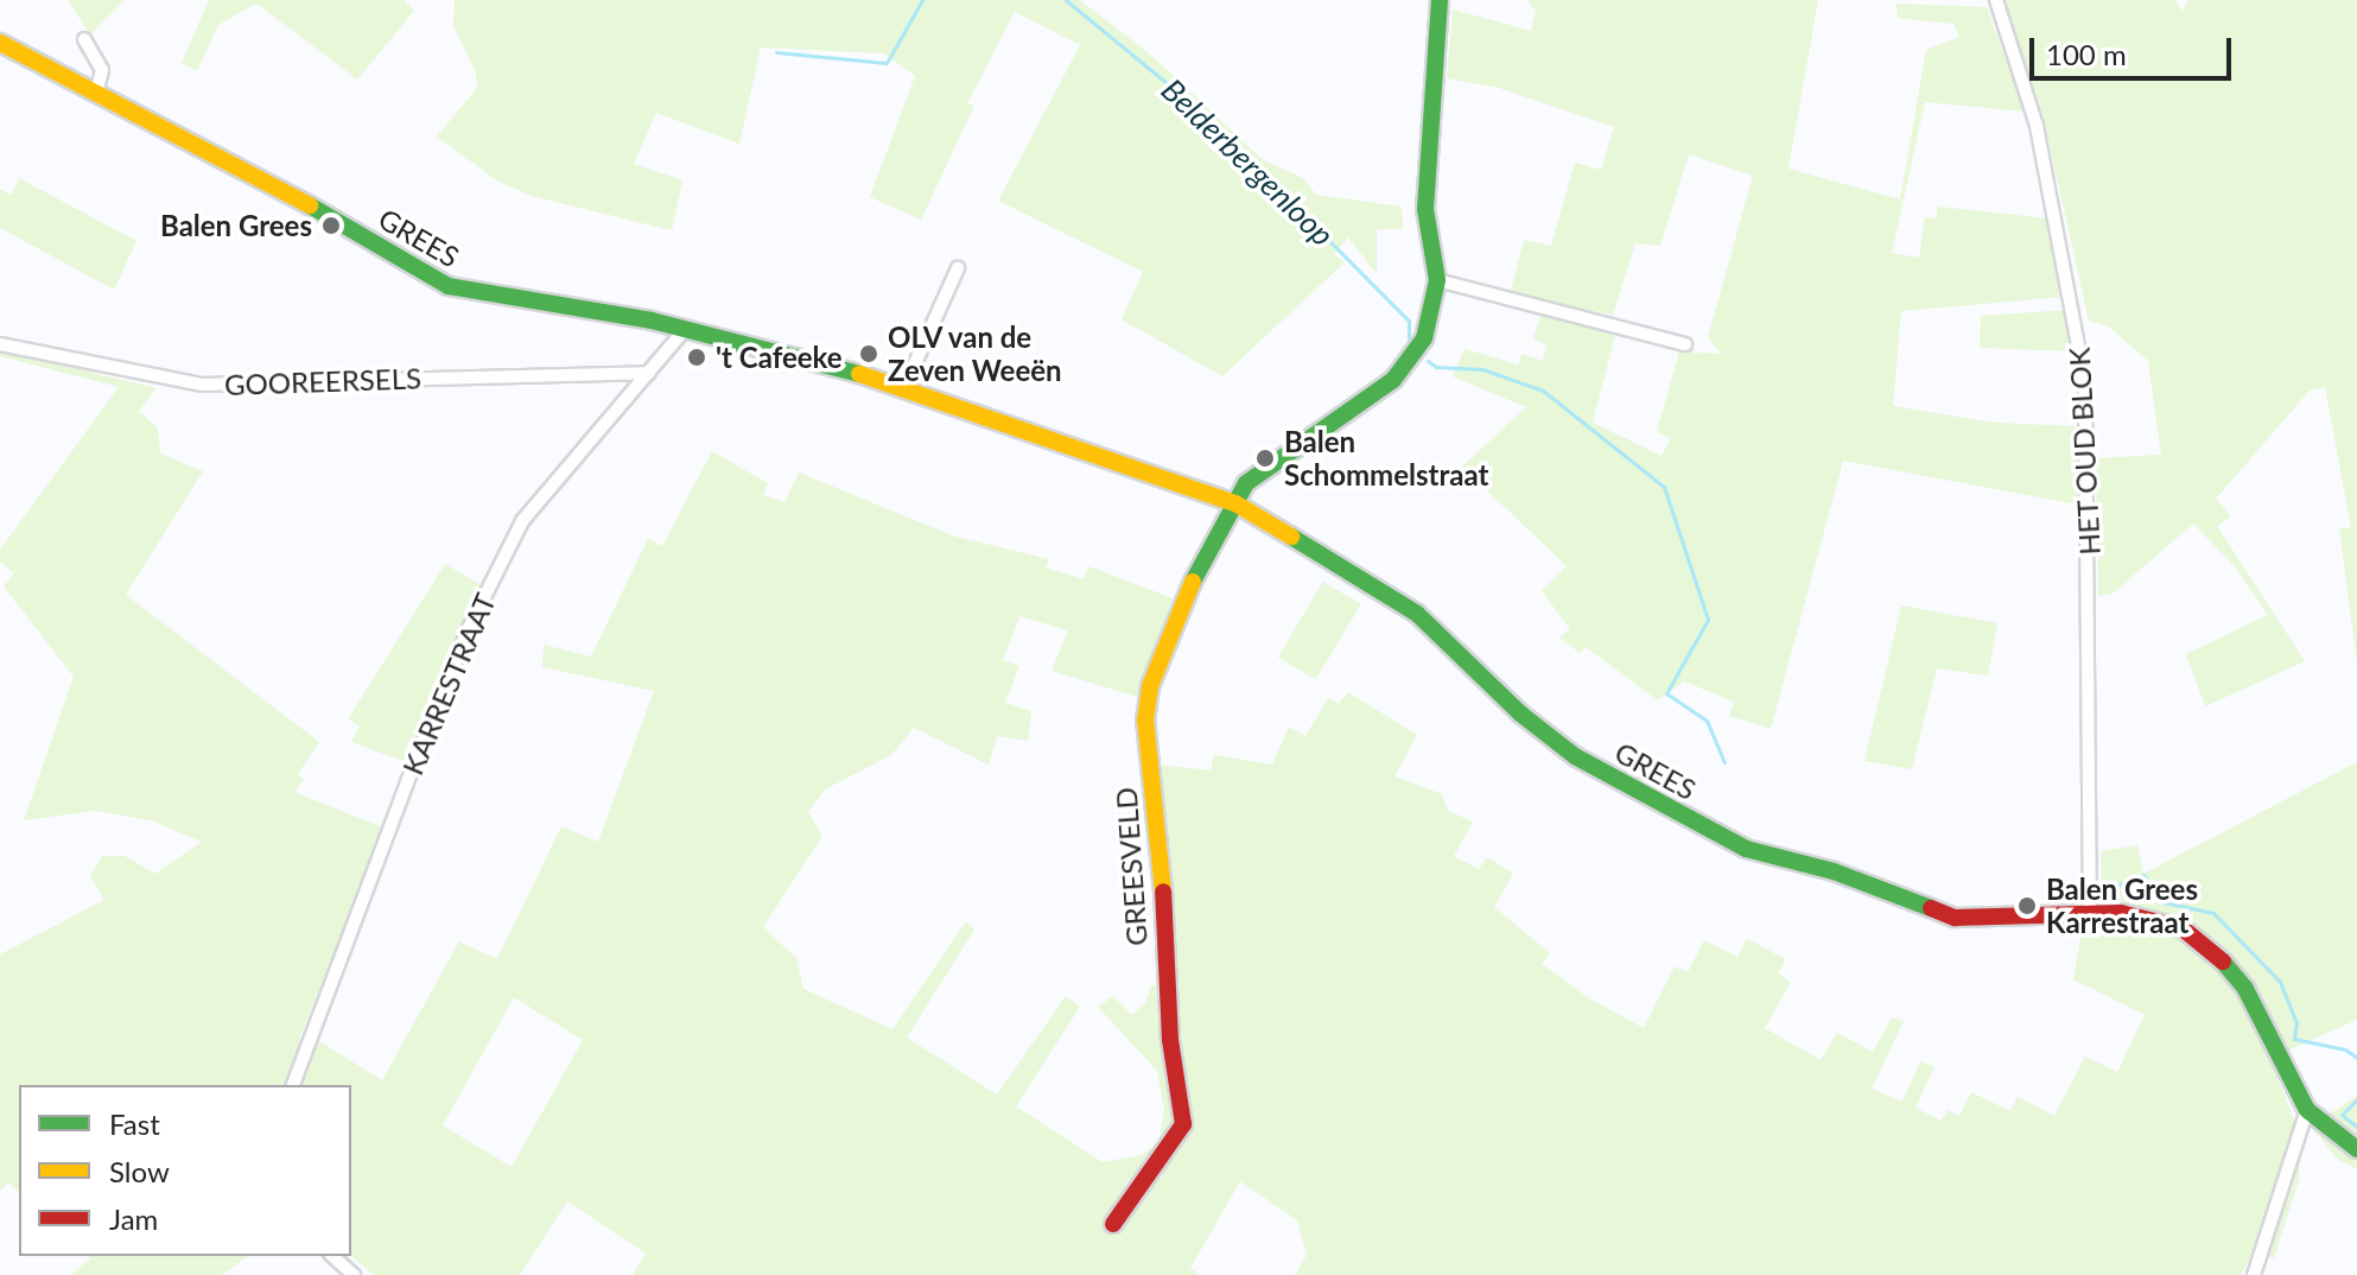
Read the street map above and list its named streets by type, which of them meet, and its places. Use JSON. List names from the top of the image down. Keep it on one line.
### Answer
{"streets":{"street":["GREES","GOOREERSELS","HET OUD BLOK","KARRESTRAAT","GREESVELD"]},"crossings":[["GREES","HET OUD BLOK"],["GREES","KARRESTRAAT"],["GREES","GREESVELD"],["GOOREERSELS","KARRESTRAAT"]],"water":["Belderbergenloop"],"places":["Balen Grees","OLV van de Zeven Weeën","'t Cafeeke","Balen Schommelstraat","Balen Grees Karrestraat"],"legend":["Fast","Slow","Jam"],"scale_bar":"100 m"}
